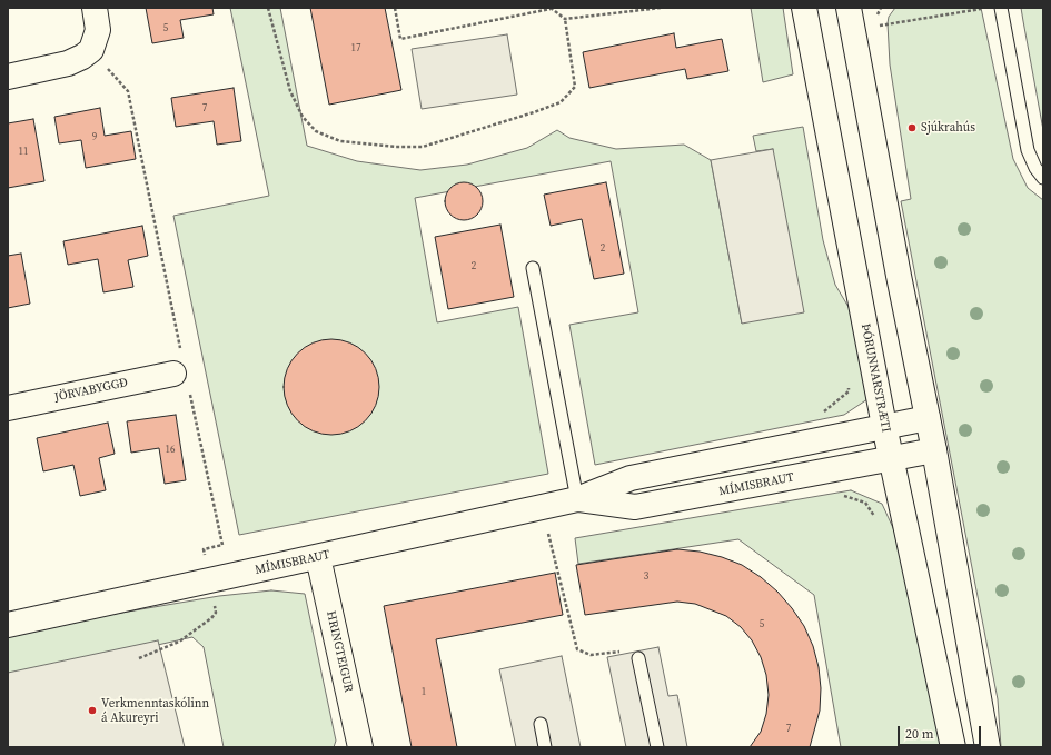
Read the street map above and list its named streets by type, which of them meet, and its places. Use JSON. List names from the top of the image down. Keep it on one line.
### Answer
{"streets":{"street":["ÞÓRUNNARSTRÆTI","JÖRVABYGGÐ","MÍMISBRAUT","HRINGTEIGUR"]},"crossings":[["ÞÓRUNNARSTRÆTI","MÍMISBRAUT"],["MÍMISBRAUT","HRINGTEIGUR"]],"places":["Sjúkrahús","Verkmenntaskólinn á Akureyri"],"house_numbers":["5","17","7","9","11","2","2","16","3","5","1","7"],"scale_bar":"20 m"}
